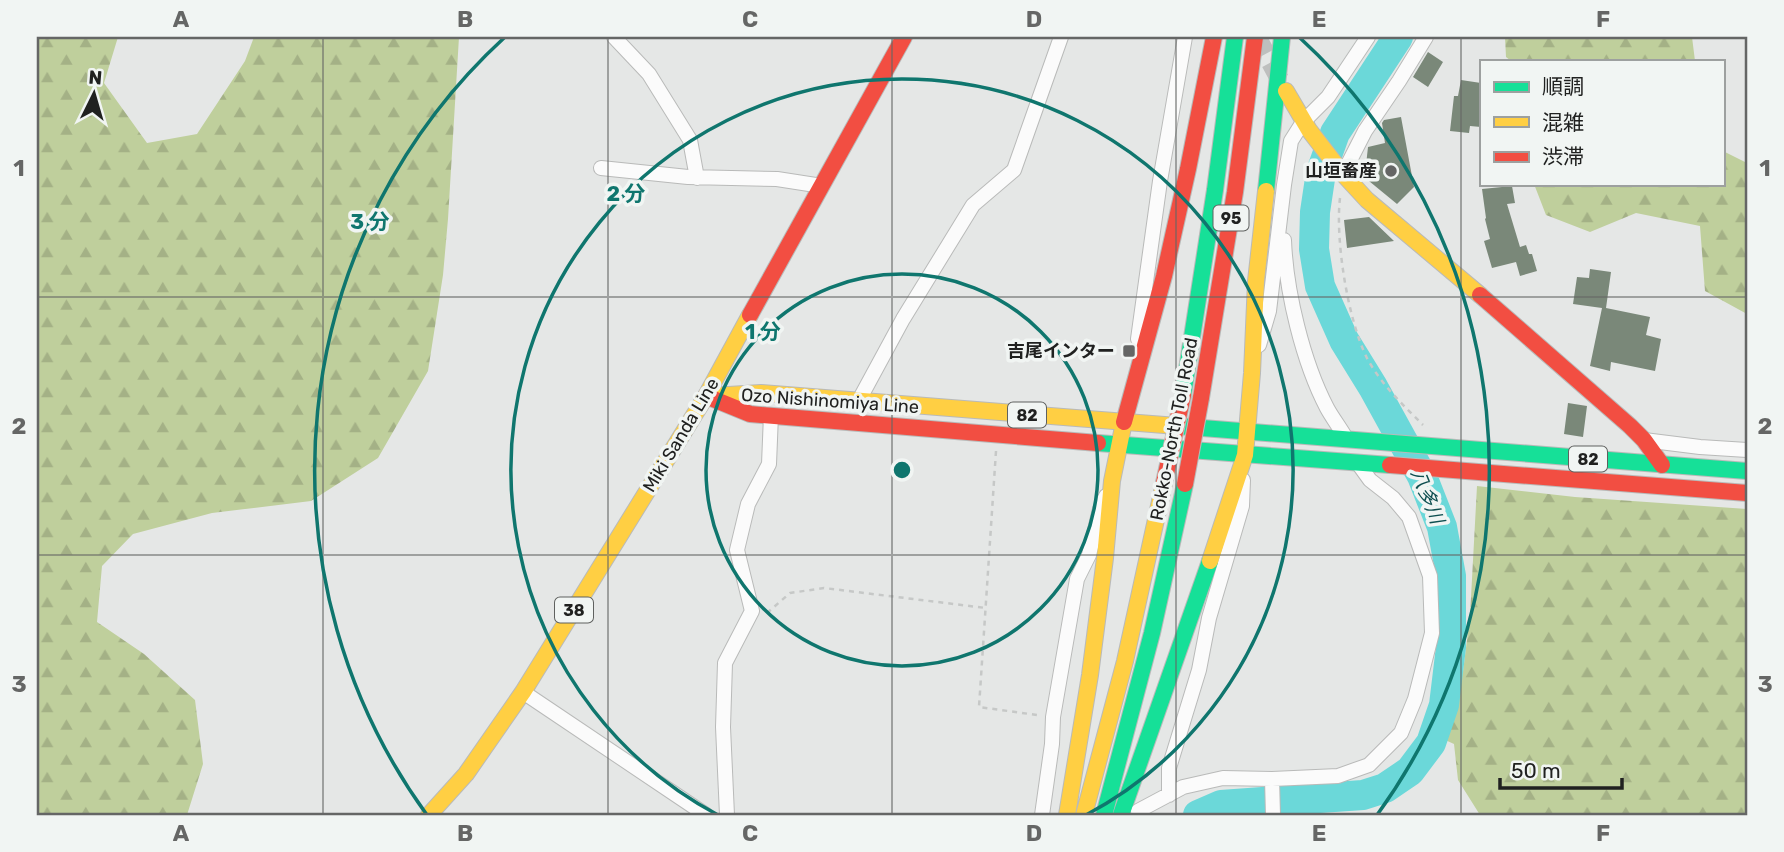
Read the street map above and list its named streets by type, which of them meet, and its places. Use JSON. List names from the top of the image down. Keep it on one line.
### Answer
{"streets":{"main road":["95","Ozo Nishinomiya Line","82","Rokko-North Toll Road","Miki Sanda Line","38"]},"crossings":[["Ozo Nishinomiya Line","Miki Sanda Line"]],"water":["八多川"],"places":{"other":["山垣畜産"],"transit":["吉尾インター"]},"legend":["順調","混雑","渋滞"],"scale_bar":"50 m","north":"top","grid":{"columns":["A","B","C","D","E","F"],"rows":["1","2","3"]},"rings":["2 分","3 分","1 分"]}
